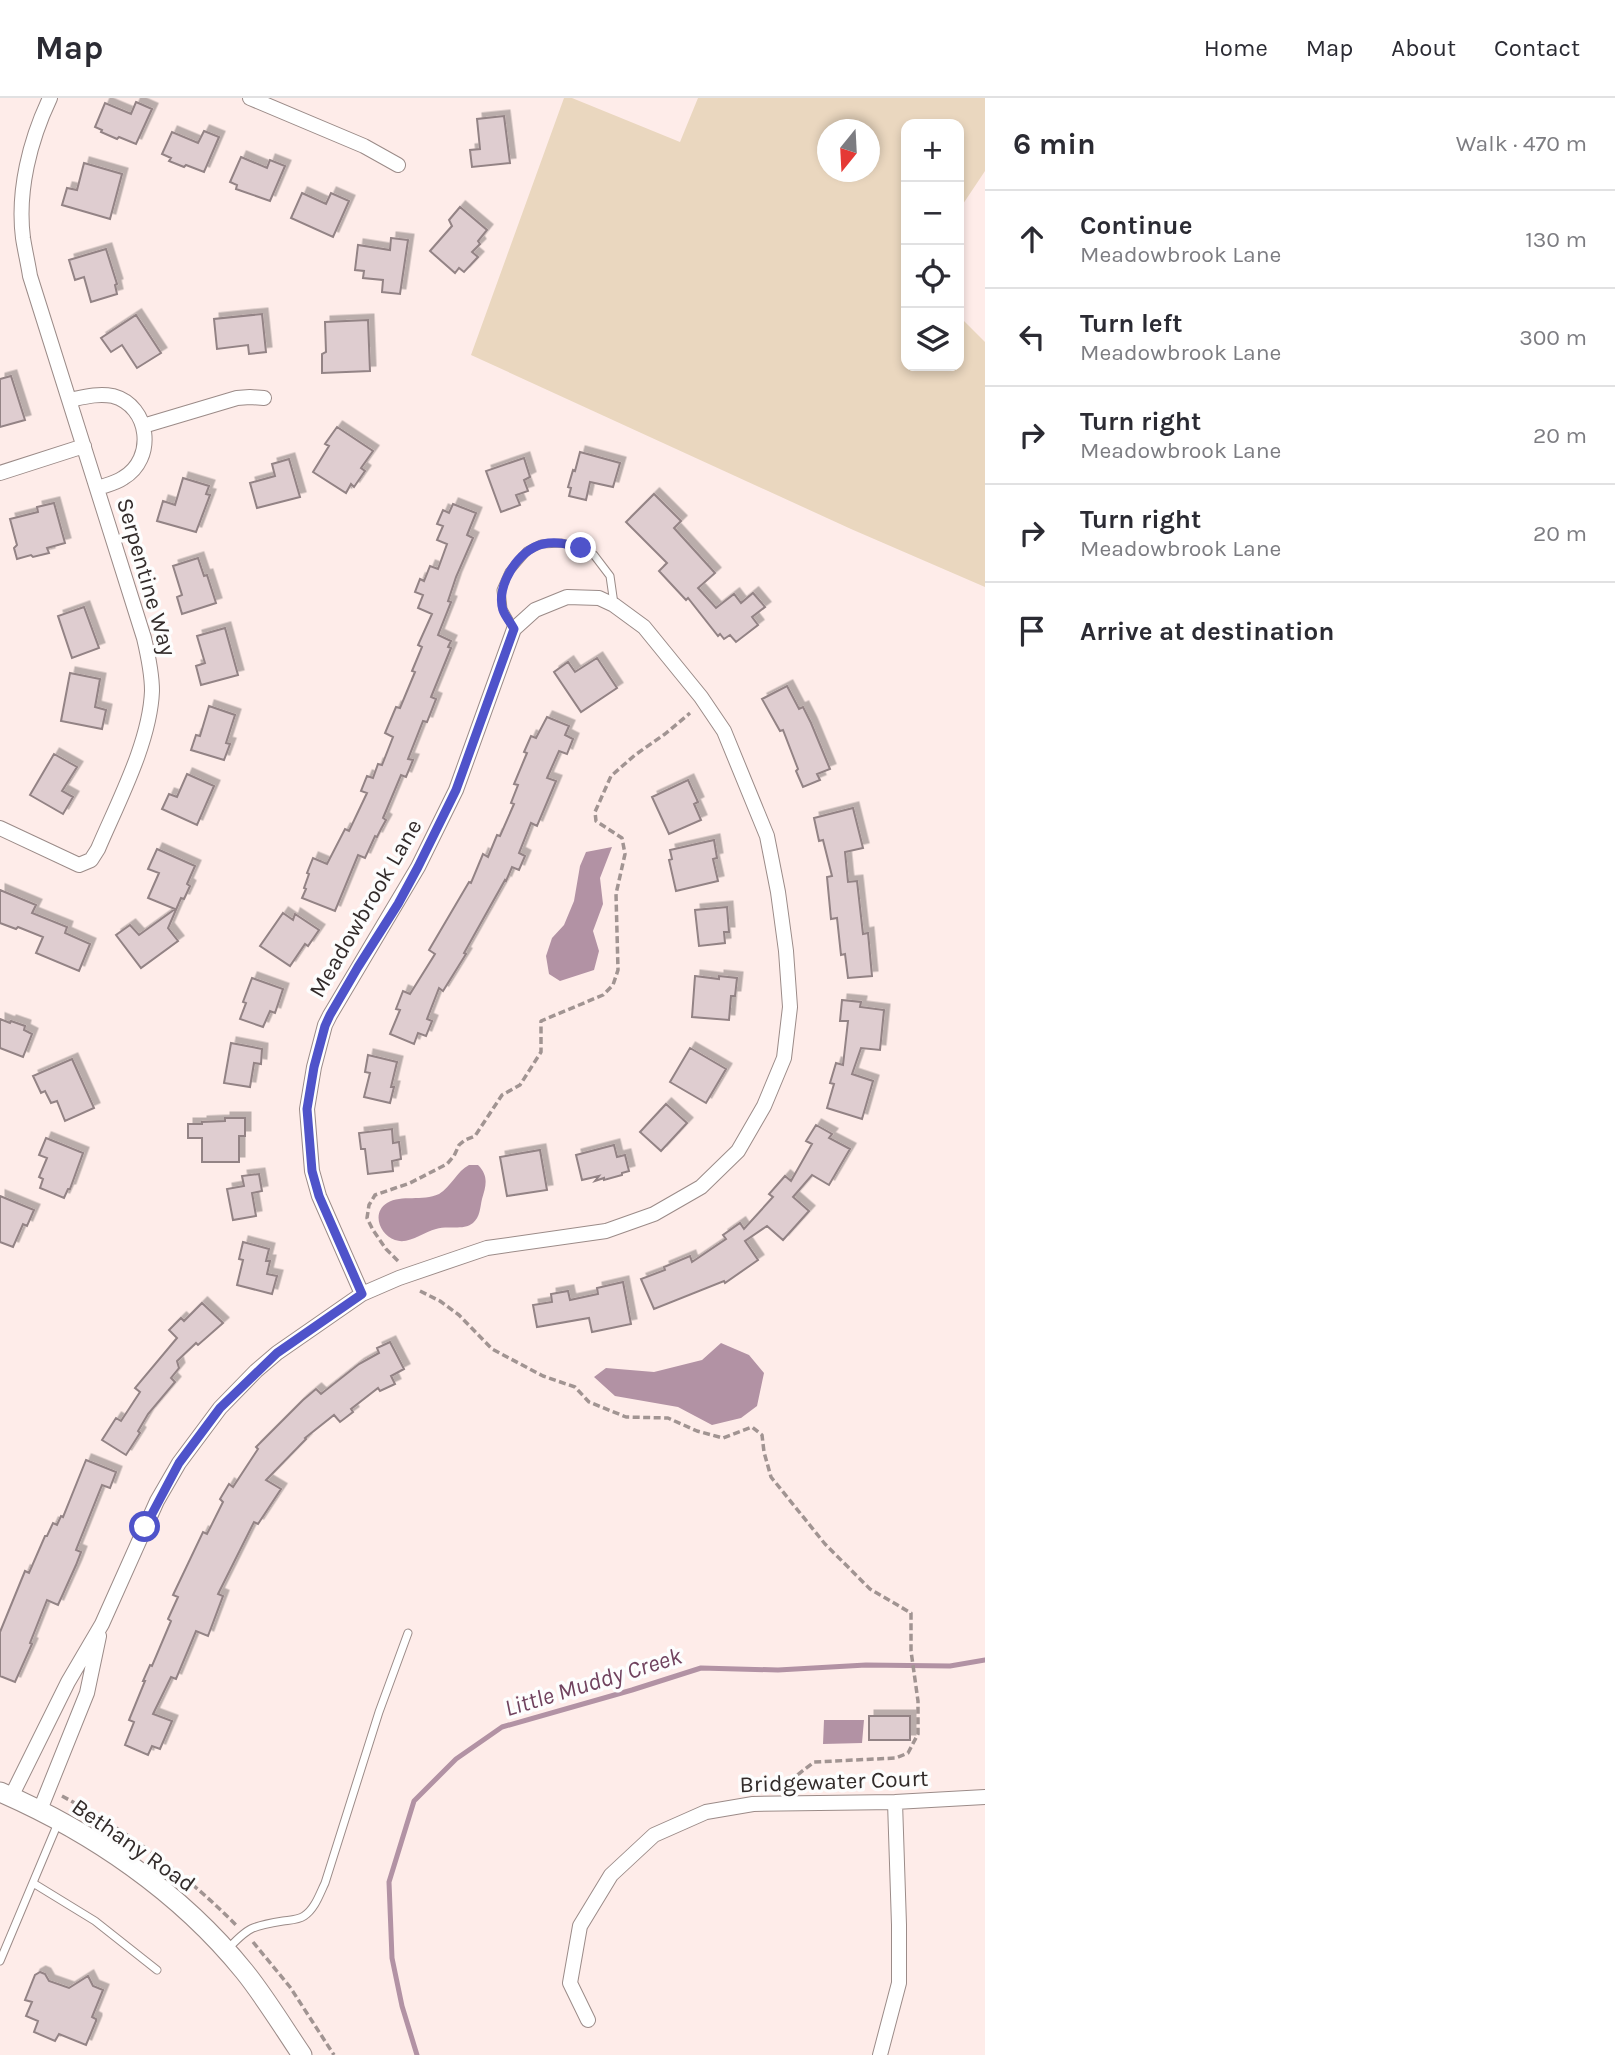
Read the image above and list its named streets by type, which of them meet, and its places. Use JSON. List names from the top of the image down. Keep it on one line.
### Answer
{"streets":{"main road":["Bethany Road"],"street":["Serpentine Way","Meadowbrook Lane","Bridgewater Court"]},"water":["Little Muddy Creek"],"north":"bottom","page":{"header":"Map","nav":["Home","Map","About","Contact"],"heading":["6 min","Walk · 470 m"],"map_buttons":["+","−"],"list":[["Continue","Meadowbrook Lane","130 m"],["Turn left","Meadowbrook Lane","300 m"],["Turn right","Meadowbrook Lane","20 m"],["Turn right","Meadowbrook Lane","20 m"],"Arrive at destination"]}}
